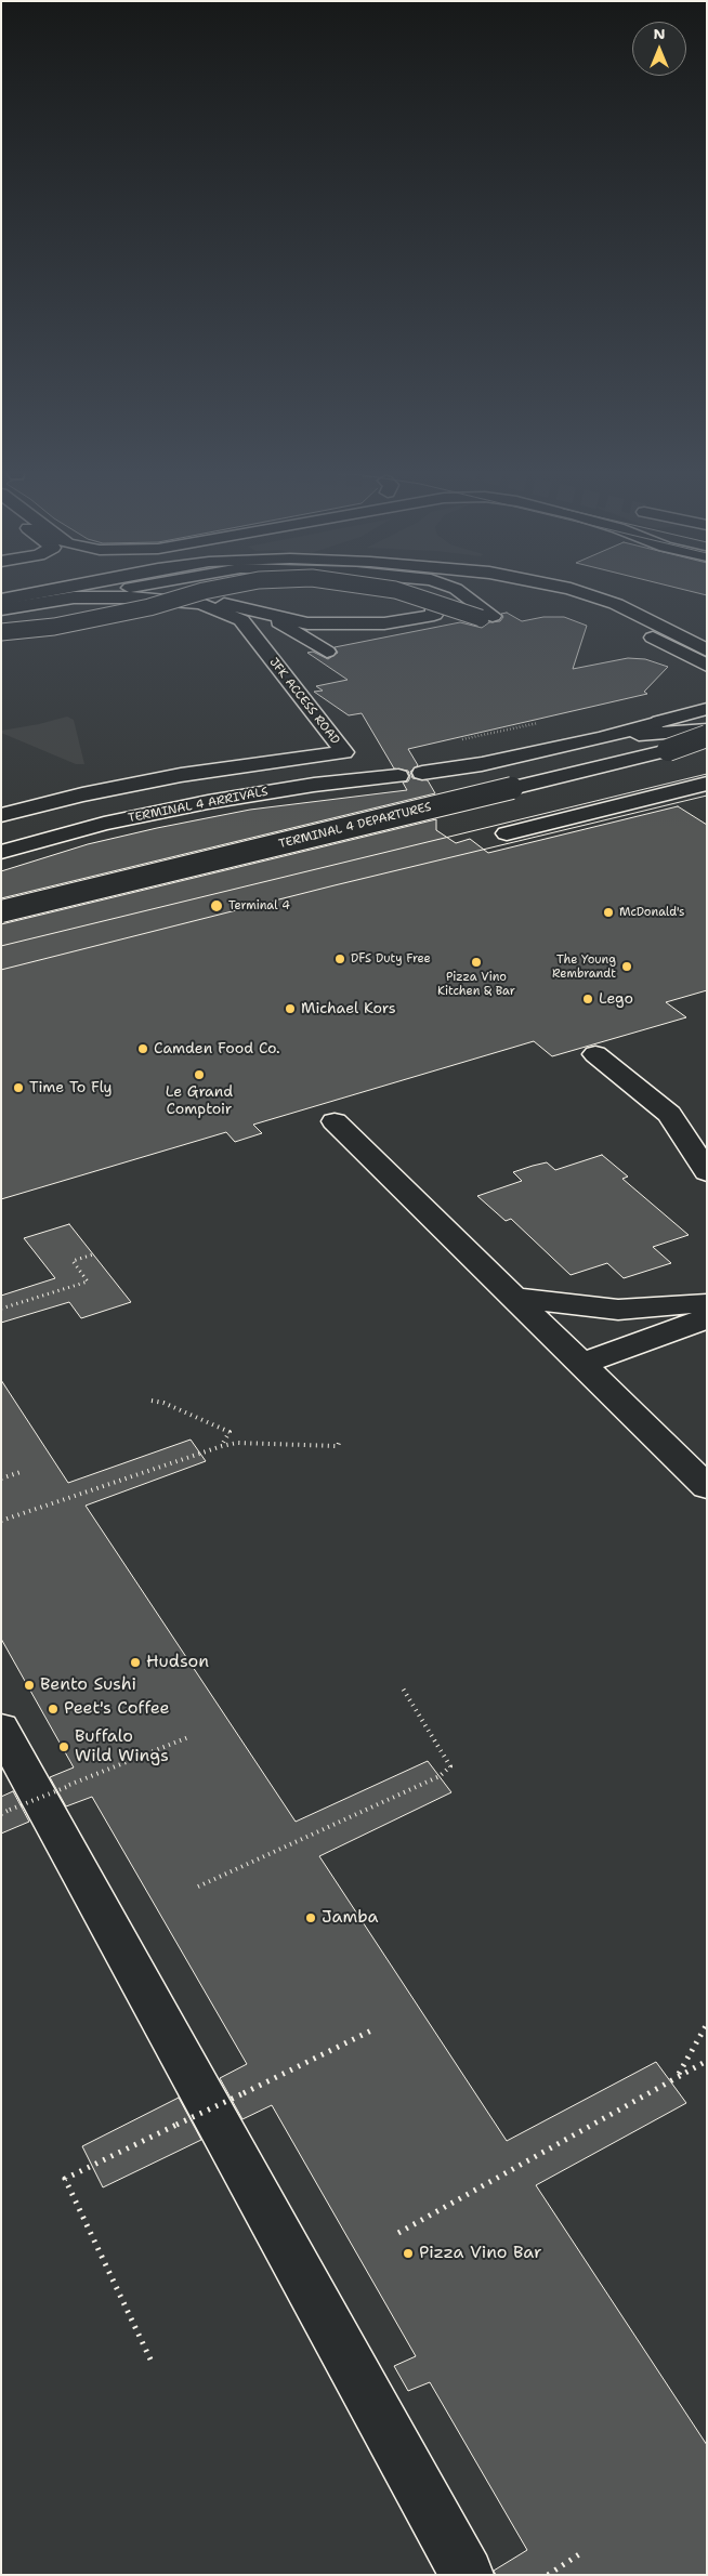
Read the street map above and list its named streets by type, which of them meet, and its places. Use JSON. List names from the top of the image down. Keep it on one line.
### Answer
{"streets":{"main road":["JFK ACCESS ROAD","TERMINAL 4 ARRIVALS","TERMINAL 4 DEPARTURES"]},"places":["Terminal 4","McDonald's","DFS Duty Free","Pizza Vino Kitchen & Bar","The Young Rembrandt","Lego","Michael Kors","Camden Food Co.","Le Grand Comptoir","Time To Fly","Hudson","Bento Sushi","Peet's Coffee","Buffalo Wild Wings","Jamba","Pizza Vino Bar"],"north":"top"}
